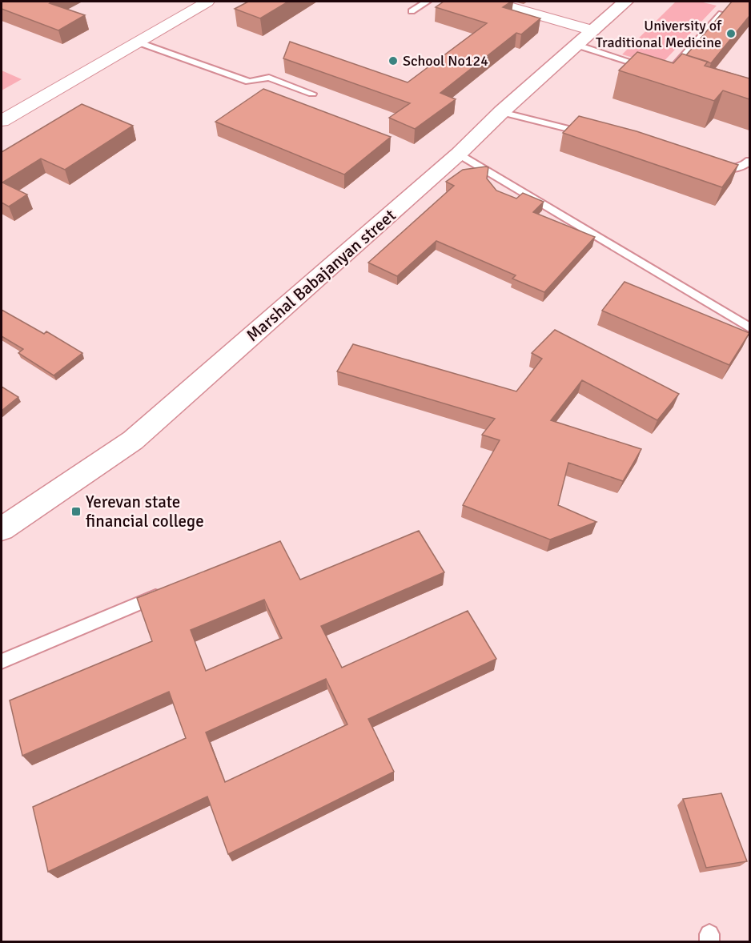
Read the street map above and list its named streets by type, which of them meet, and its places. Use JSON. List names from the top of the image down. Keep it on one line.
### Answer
{"streets":{"main road":["Marshal Babajanyan street"]},"places":{"other":["University of Traditional Medicine","School No124"],"transit":["Yerevan state financial college"]}}
